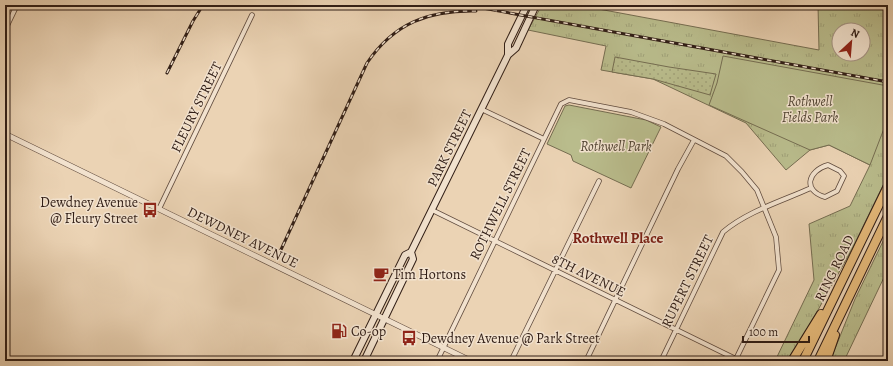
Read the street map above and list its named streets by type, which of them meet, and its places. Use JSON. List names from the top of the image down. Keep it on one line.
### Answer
{"streets":{"highway":["RING ROAD"],"main road":["PARK STREET"],"street":["FLEURY STREET","ROTHWELL STREET","DEWDNEY AVENUE","8TH AVENUE","RUPERT STREET"]},"crossings":[["FLEURY STREET","DEWDNEY AVENUE"],["PARK STREET","DEWDNEY AVENUE"],["PARK STREET","8TH AVENUE"],["ROTHWELL STREET","DEWDNEY AVENUE"],["ROTHWELL STREET","8TH AVENUE"],["ROTHWELL STREET","RUPERT STREET"],["8TH AVENUE","RUPERT STREET"]],"districts":["Rothwell Place"],"parks":["Rothwell Fields Park","Rothwell Park"],"places":{"bus stop":["Dewdney Avenue @ Fleury Street","Dewdney Avenue @ Park Street"],"cafe":["Tim Hortons"],"fuel station":["Co-op"]},"scale_bar":"100 m","north":"top right"}
